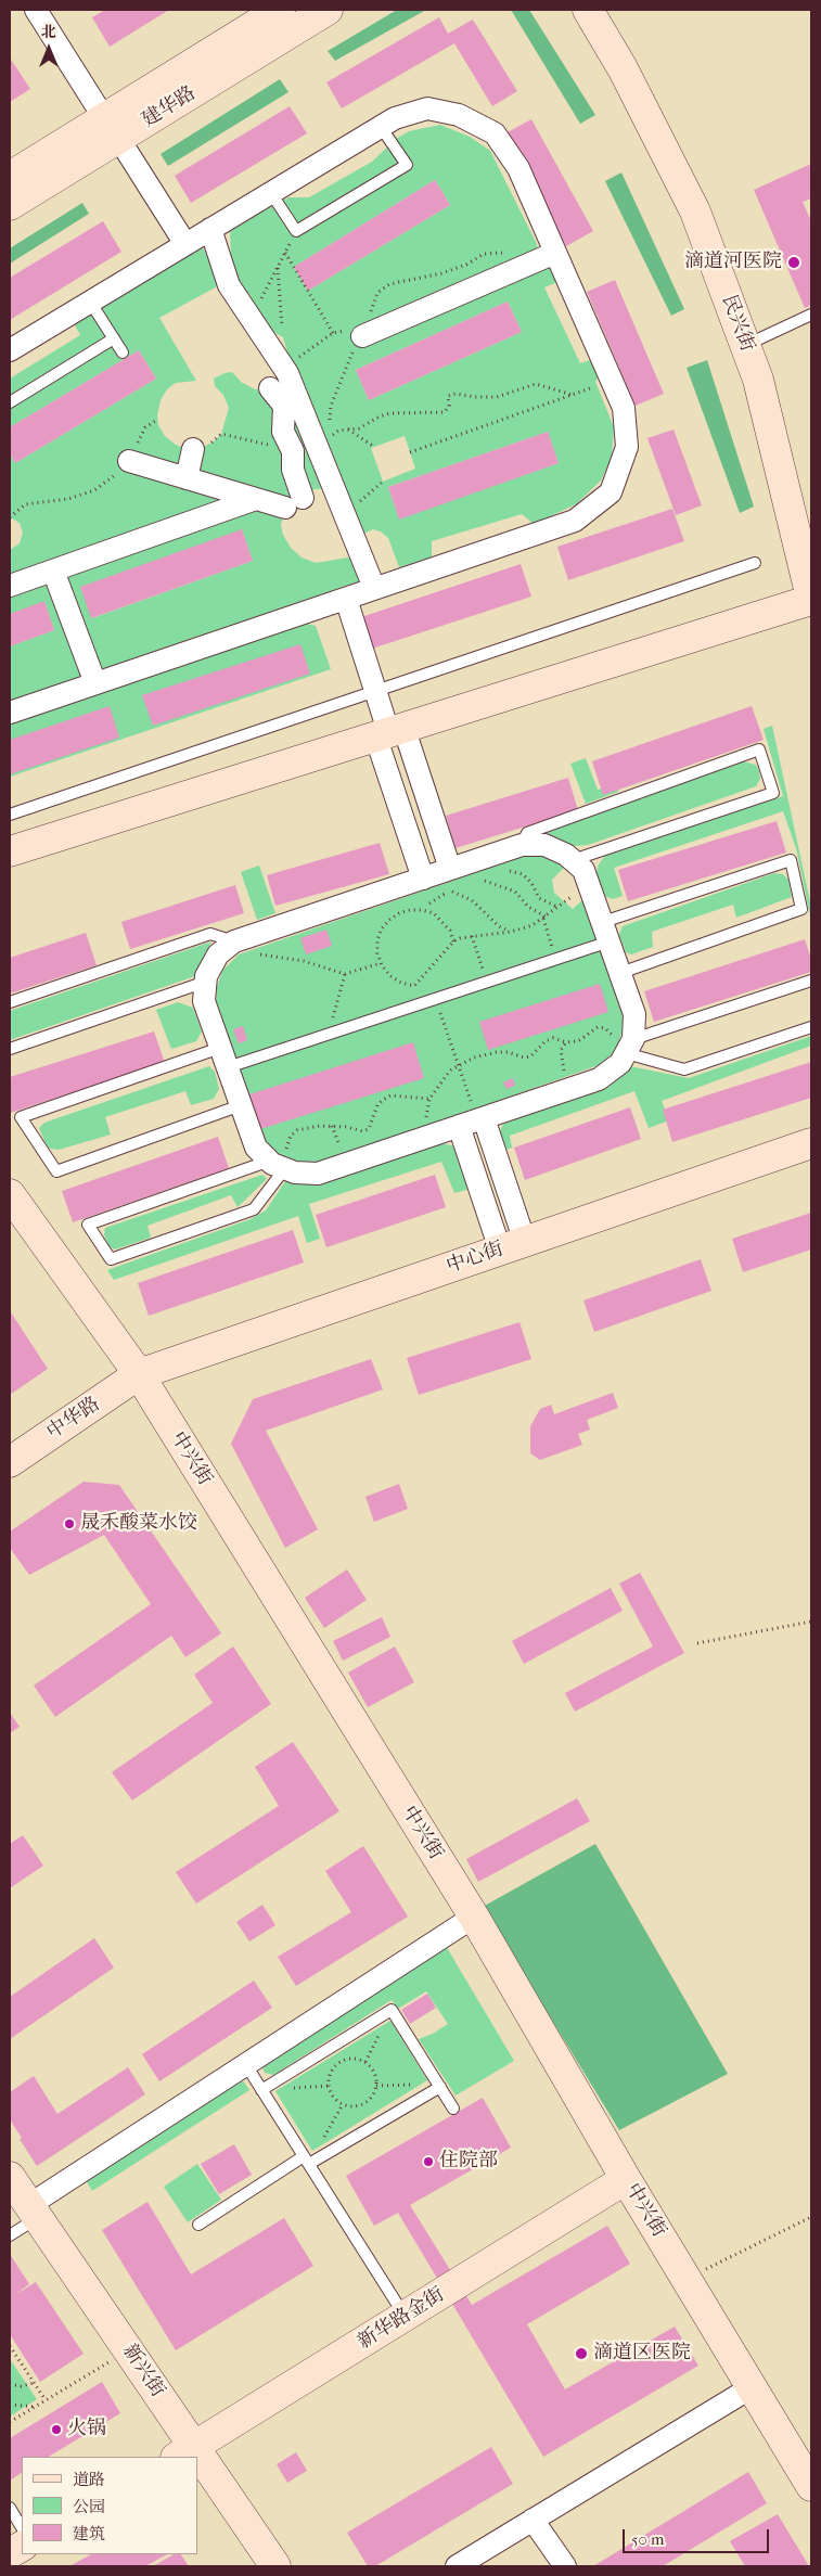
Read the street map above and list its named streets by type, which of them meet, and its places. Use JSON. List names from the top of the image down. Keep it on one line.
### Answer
{"streets":{"street":["建华路","民兴街","中心街","中华路","中兴街","新华路金街","新兴街"]},"crossings":[["中心街","中华路"],["中心街","中兴街"],["中华路","中兴街"],["中兴街","新华路金街"],["新华路金街","新兴街"]],"places":["滴道河医院","晟禾酸菜水饺","住院部","滴道区医院","火锅"],"legend":["道路","公园","建筑"],"scale_bar":"50 m","north":"top"}
